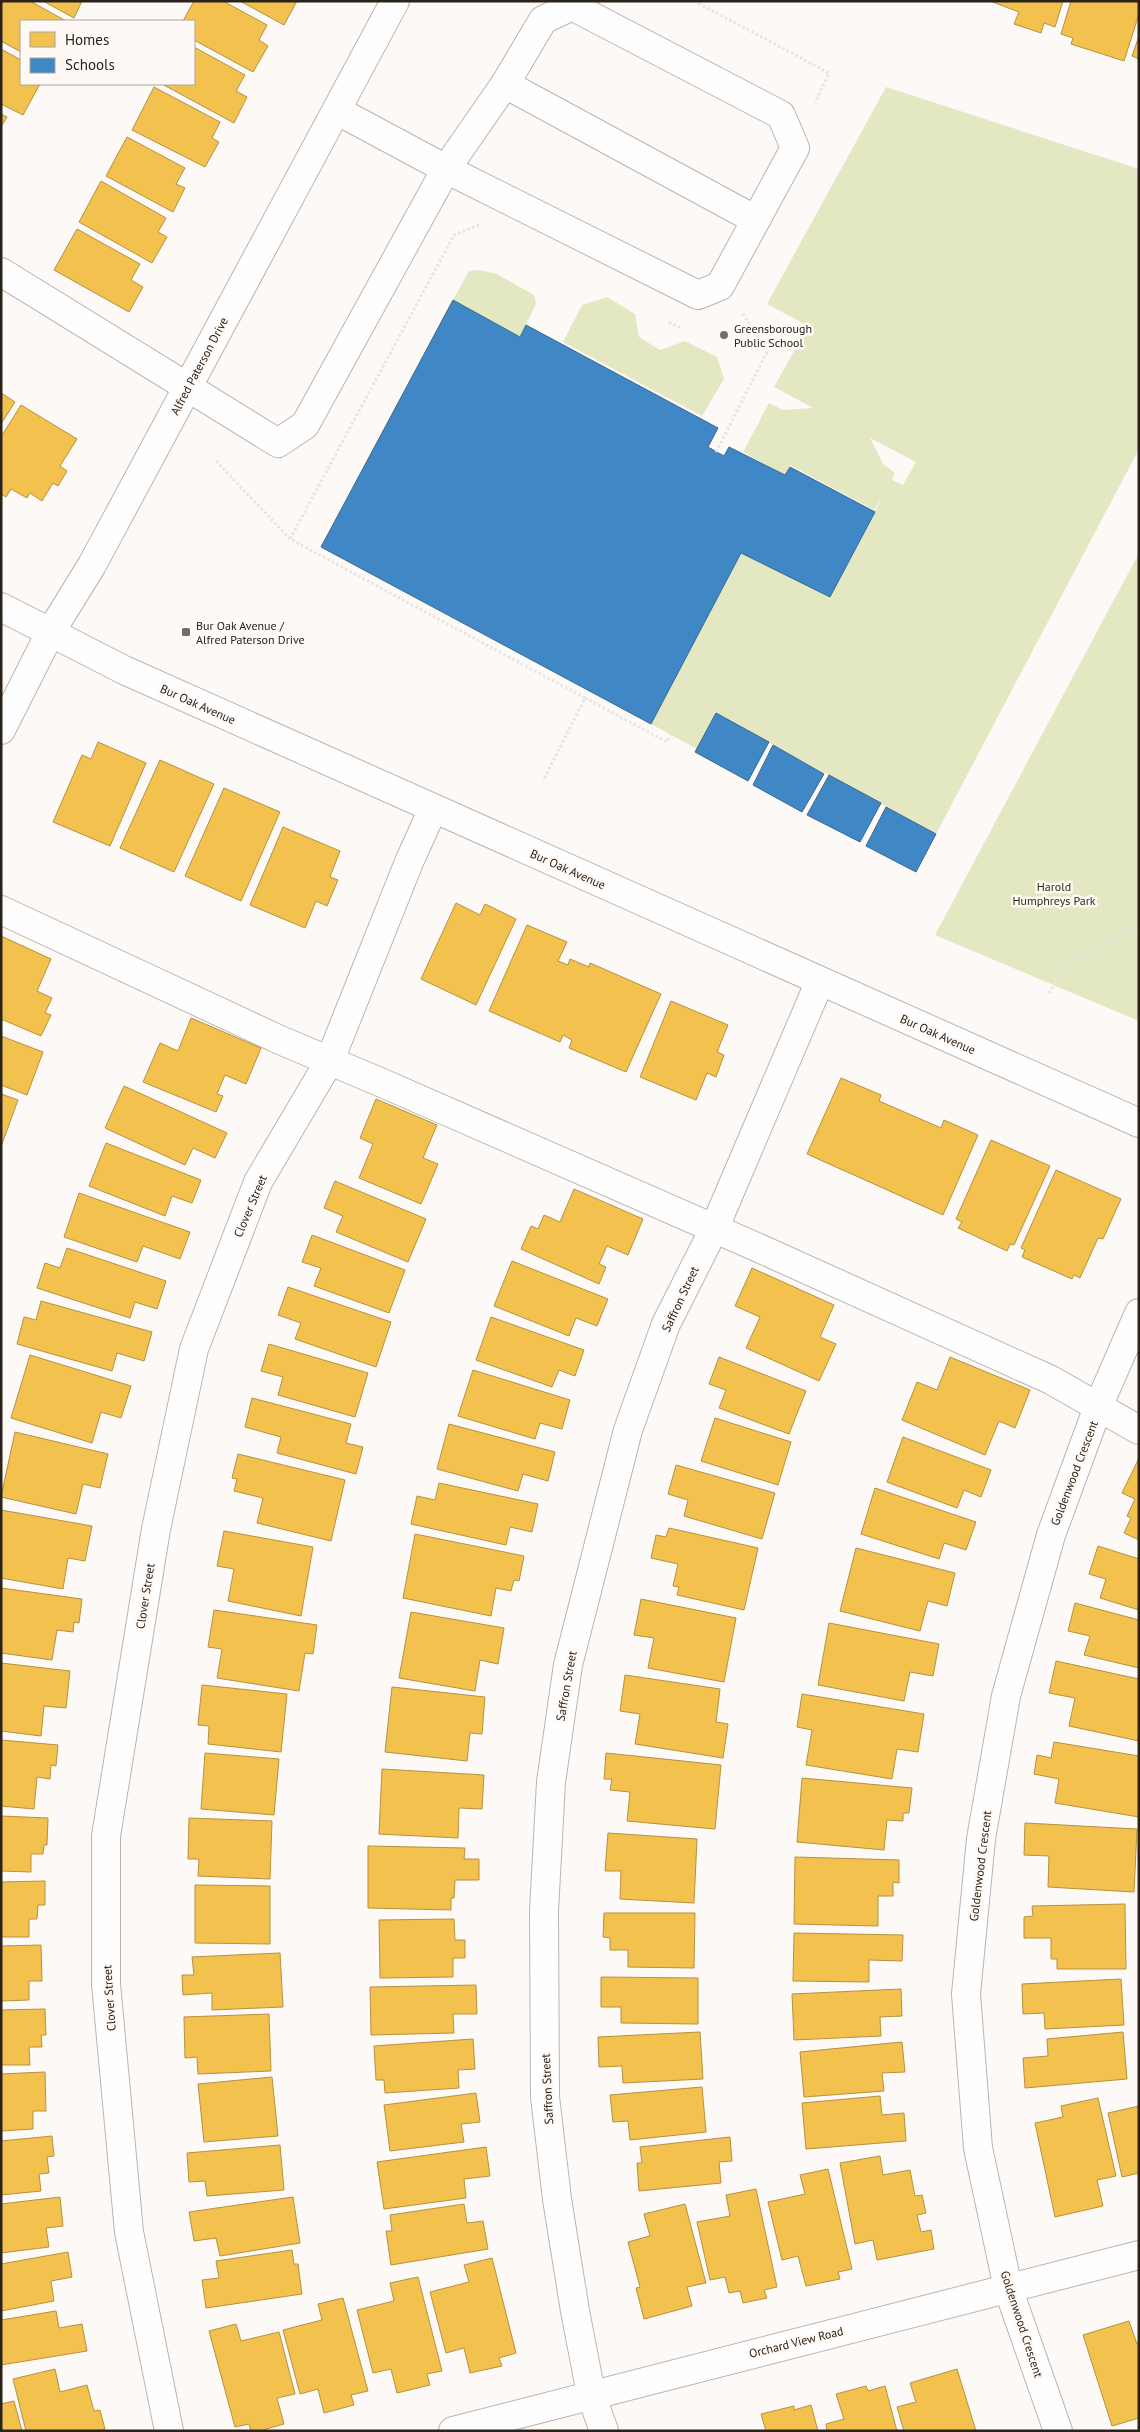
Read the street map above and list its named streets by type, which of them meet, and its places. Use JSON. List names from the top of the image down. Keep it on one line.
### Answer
{"streets":{"street":["Alfred Paterson Drive","Bur Oak Avenue","Clover Street","Saffron Street","Goldenwood Crescent","Orchard View Road"]},"crossings":[["Alfred Paterson Drive","Bur Oak Avenue"],["Bur Oak Avenue","Clover Street"],["Bur Oak Avenue","Saffron Street"],["Saffron Street","Orchard View Road"],["Goldenwood Crescent","Orchard View Road"]],"parks":["Harold Humphreys Park"],"places":{"other":["Greensborough Public School"],"transit":["Bur Oak Avenue / Alfred Paterson Drive"]},"legend":["Homes","Schools"]}
